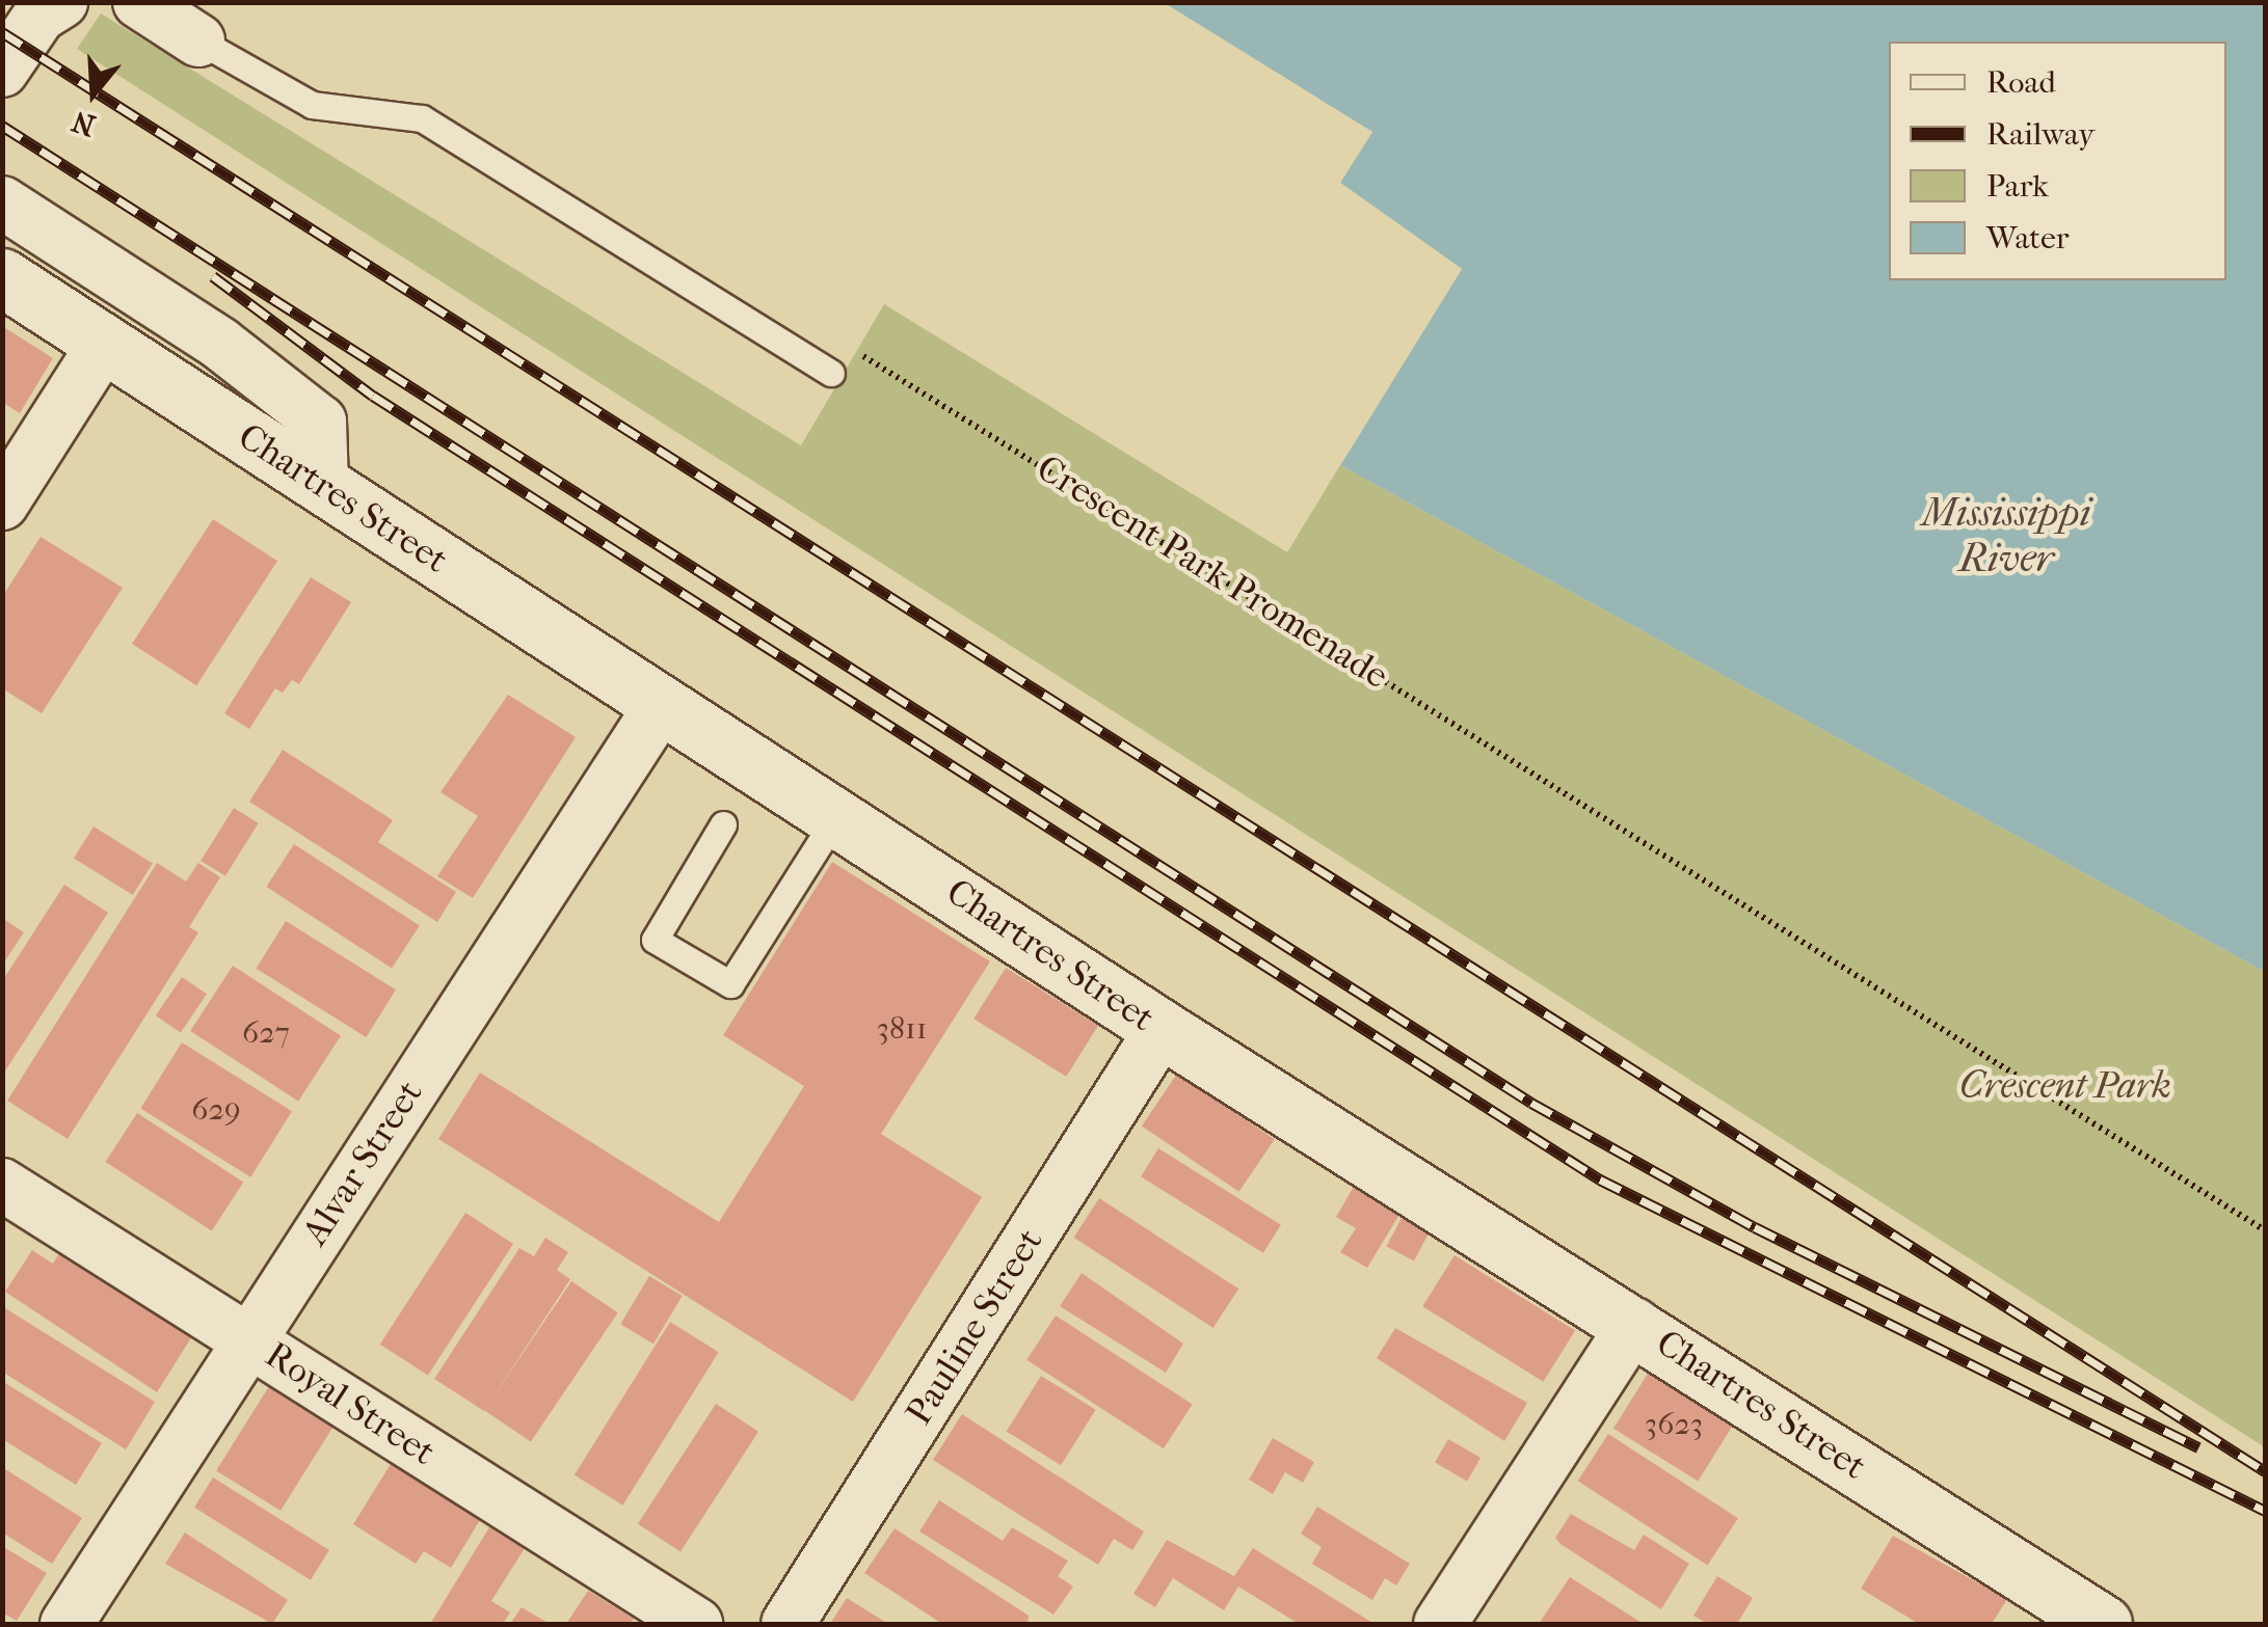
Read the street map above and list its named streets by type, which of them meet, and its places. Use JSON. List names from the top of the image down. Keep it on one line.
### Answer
{"streets":{"street":["Chartres Street","Alvar Street","Pauline Street","Royal Street"],"path":["Crescent Park Promenade"]},"crossings":[["Chartres Street","Alvar Street"],["Chartres Street","Pauline Street"],["Alvar Street","Royal Street"]],"water":["Mississippi River"],"parks":["Crescent Park"],"house_numbers":["3811","627","629","3623"],"legend":["Road","Railway","Park","Water"],"north":"bottom"}
